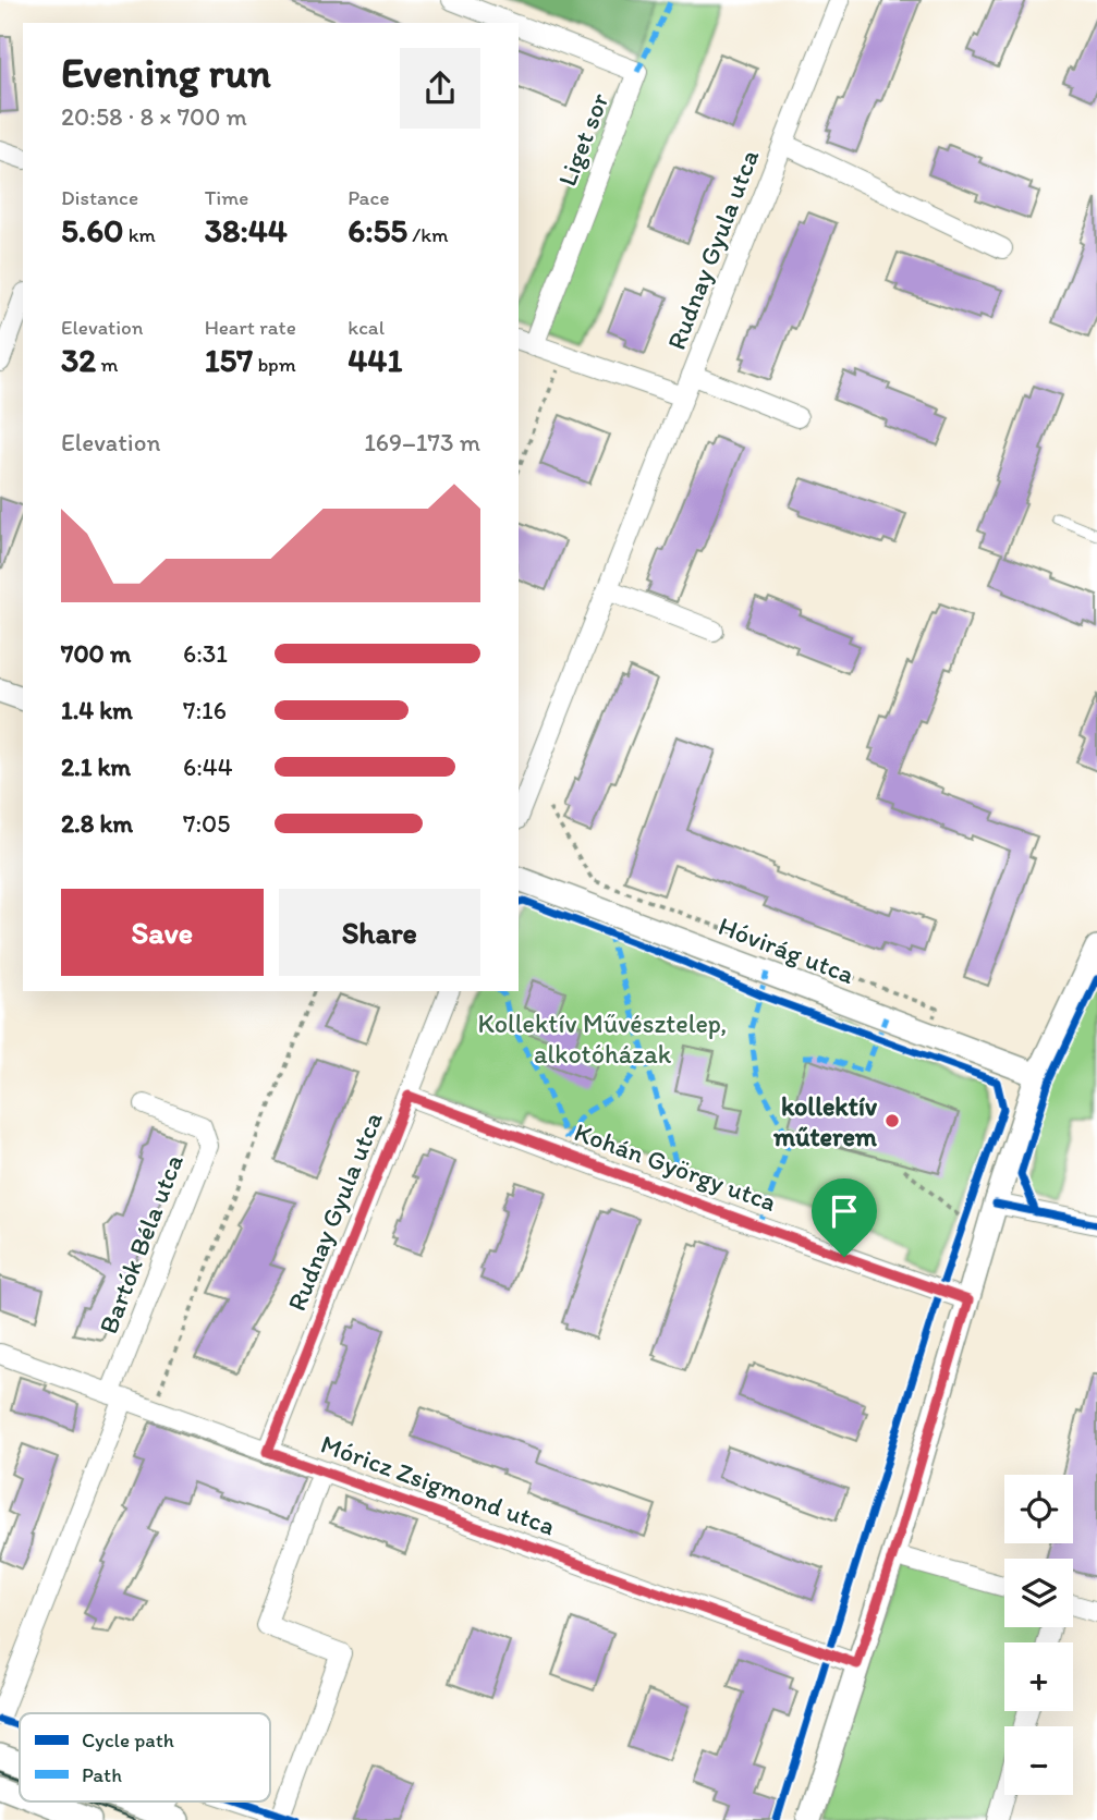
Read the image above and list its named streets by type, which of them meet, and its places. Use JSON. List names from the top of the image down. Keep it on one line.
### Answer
{"streets":{"street":["Liget sor","Rudnay Gyula utca","Hóvirág utca","Kohán György utca","Bartók Béla utca","Móricz Zsigmond utca"]},"crossings":[["Rudnay Gyula utca","Kohán György utca"],["Rudnay Gyula utca","Móricz Zsigmond utca"],["Bartók Béla utca","Móricz Zsigmond utca"]],"parks":["Kollektív Művésztelep, alkotóházak"],"places":["kollektív műterem"],"legend":["Cycle path","Path"],"page":{"heading":["Evening run","20:58 · 8 × 700 m"],"stats":[["Distance","5.60 km"],["Time","38:44"],["Pace","6:55 /km"],["Elevation","32 m"],["Heart rate","157 bpm"],["kcal","441"]],"chart":["Elevation","169–173 m"],"list":[{"name":"700 m","note":"6:31"},{"name":"1.4 km","note":"7:16"},{"name":"2.1 km","note":"6:44"},{"name":"2.8 km","note":"7:05"}],"buttons":["Save","Share"],"map_buttons":["+","−"]}}
